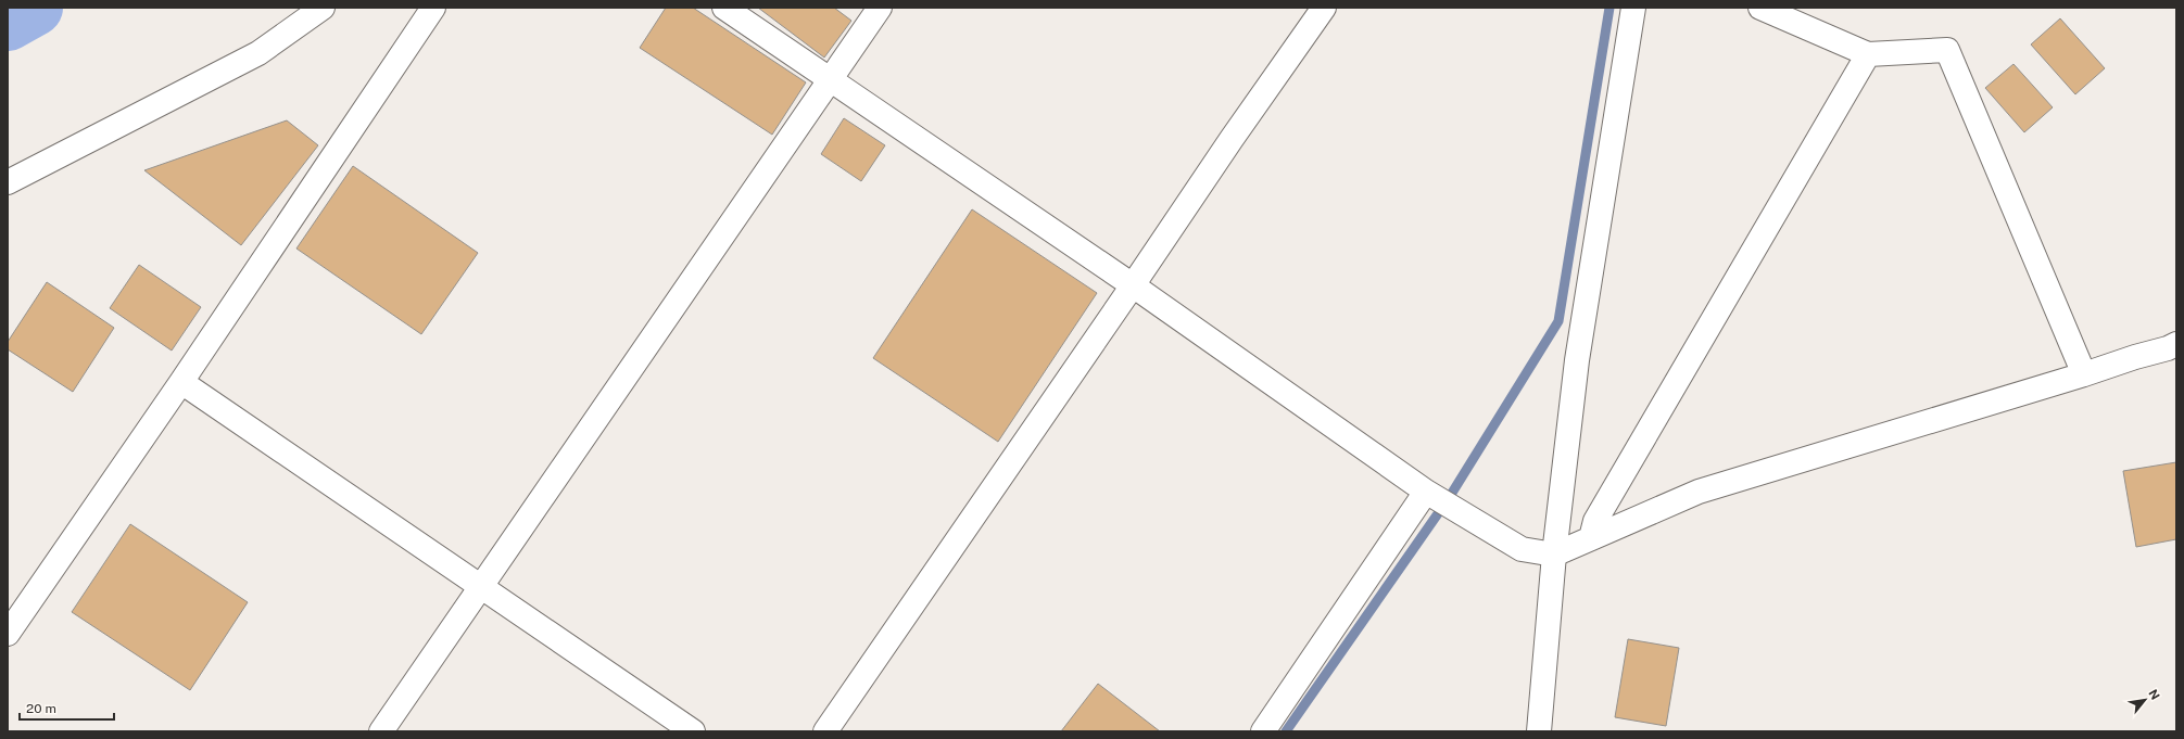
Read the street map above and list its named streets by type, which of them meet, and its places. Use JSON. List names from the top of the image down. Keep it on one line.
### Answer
{"scale_bar":"20 m","north":"top right"}
